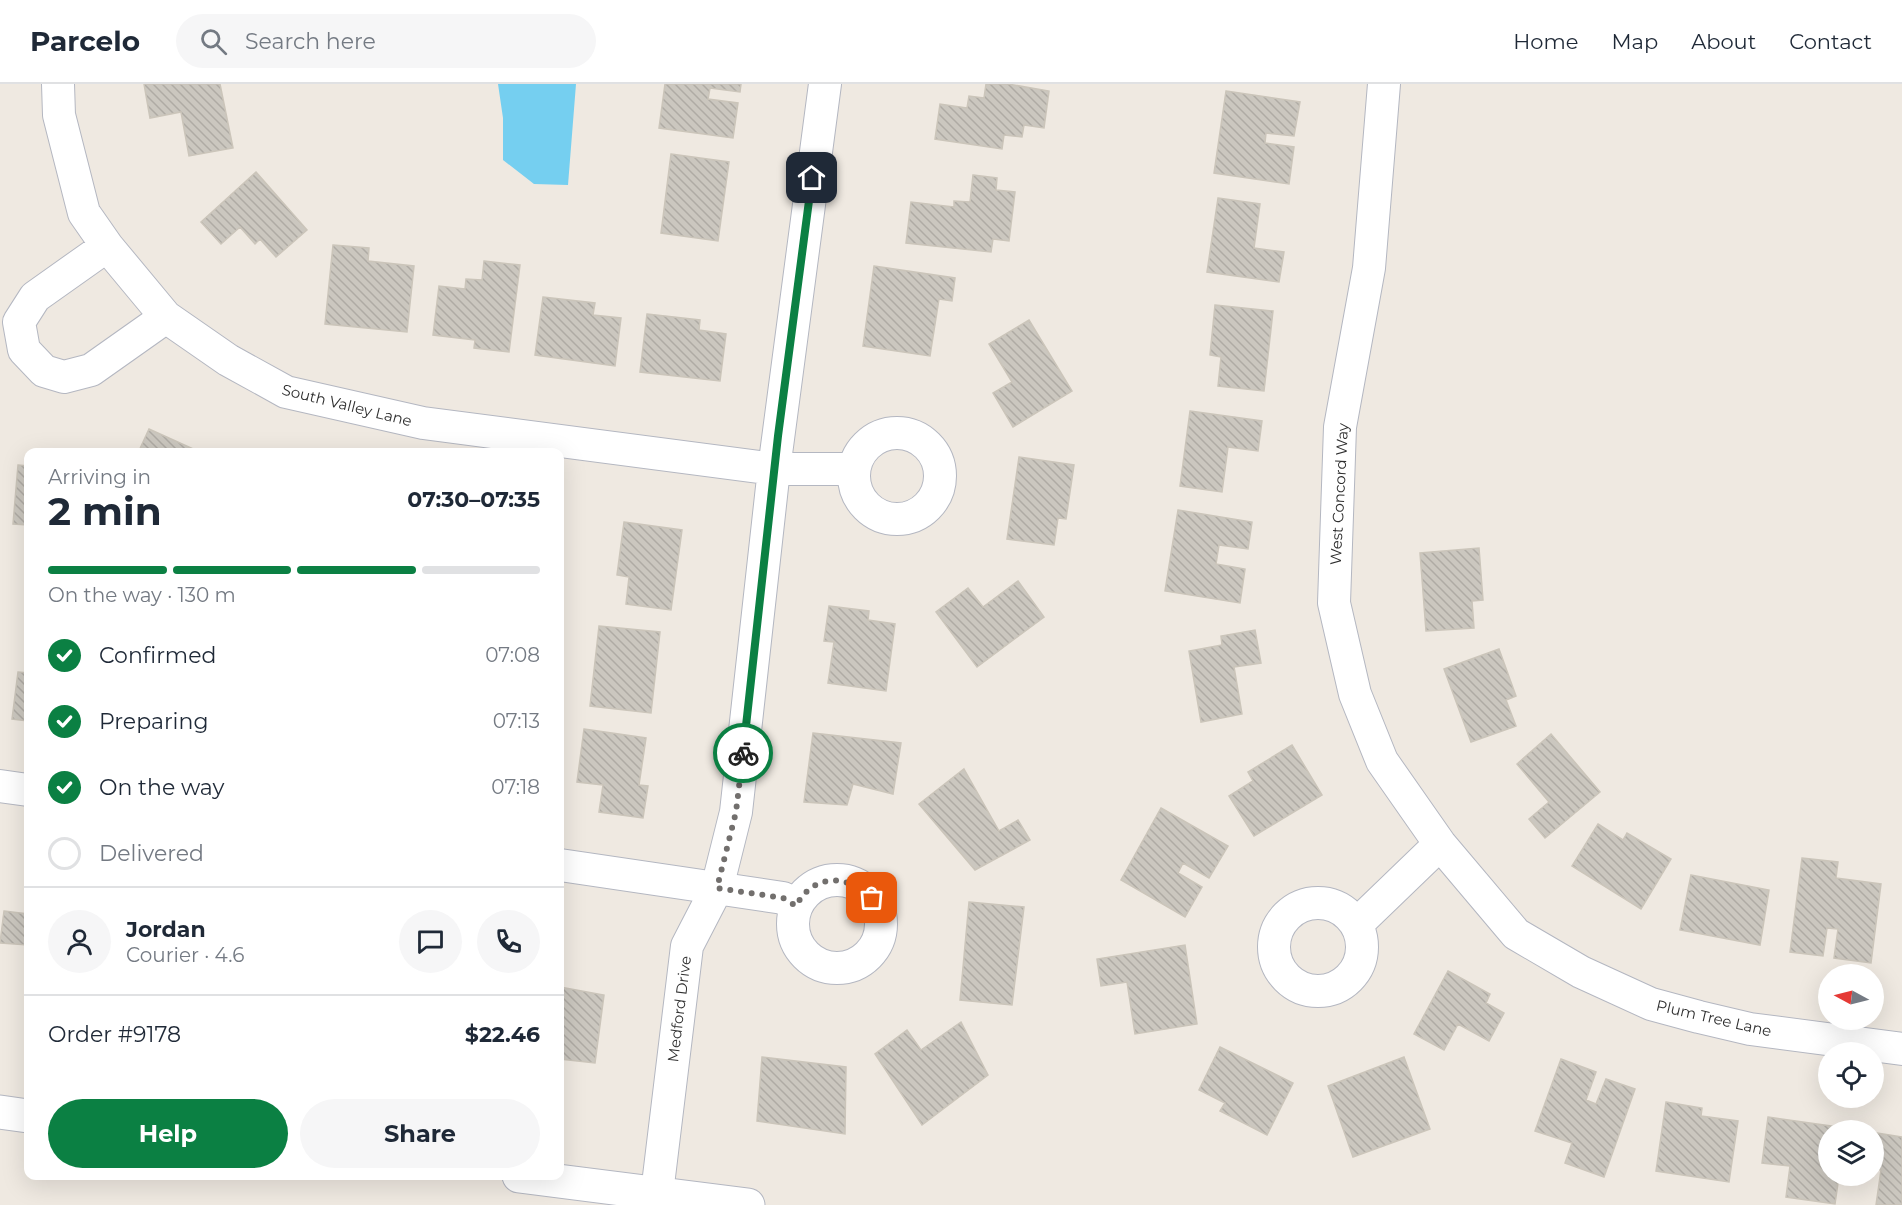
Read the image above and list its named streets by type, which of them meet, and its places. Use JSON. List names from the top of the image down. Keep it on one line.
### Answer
{"streets":{"street":["South Valley Lane","West Concord Way","Medford Drive","Plum Tree Lane"]},"crossings":[["South Valley Lane","Medford Drive"],["West Concord Way","Plum Tree Lane"]],"north":"left","page":{"header":"Parcelo","search":"Search here","nav":["Home","Map","About","Contact"],"heading":["2 min","Arriving in","07:30–07:35"],"panel":["Jordan","Courier · 4.6","Order #9178","$22.46"],"bar":"On the way · 130 m","list":[["Confirmed","07:08"],["Preparing","07:13"],["On the way","07:18"],"Delivered"],"buttons":["Help","Share"]}}
